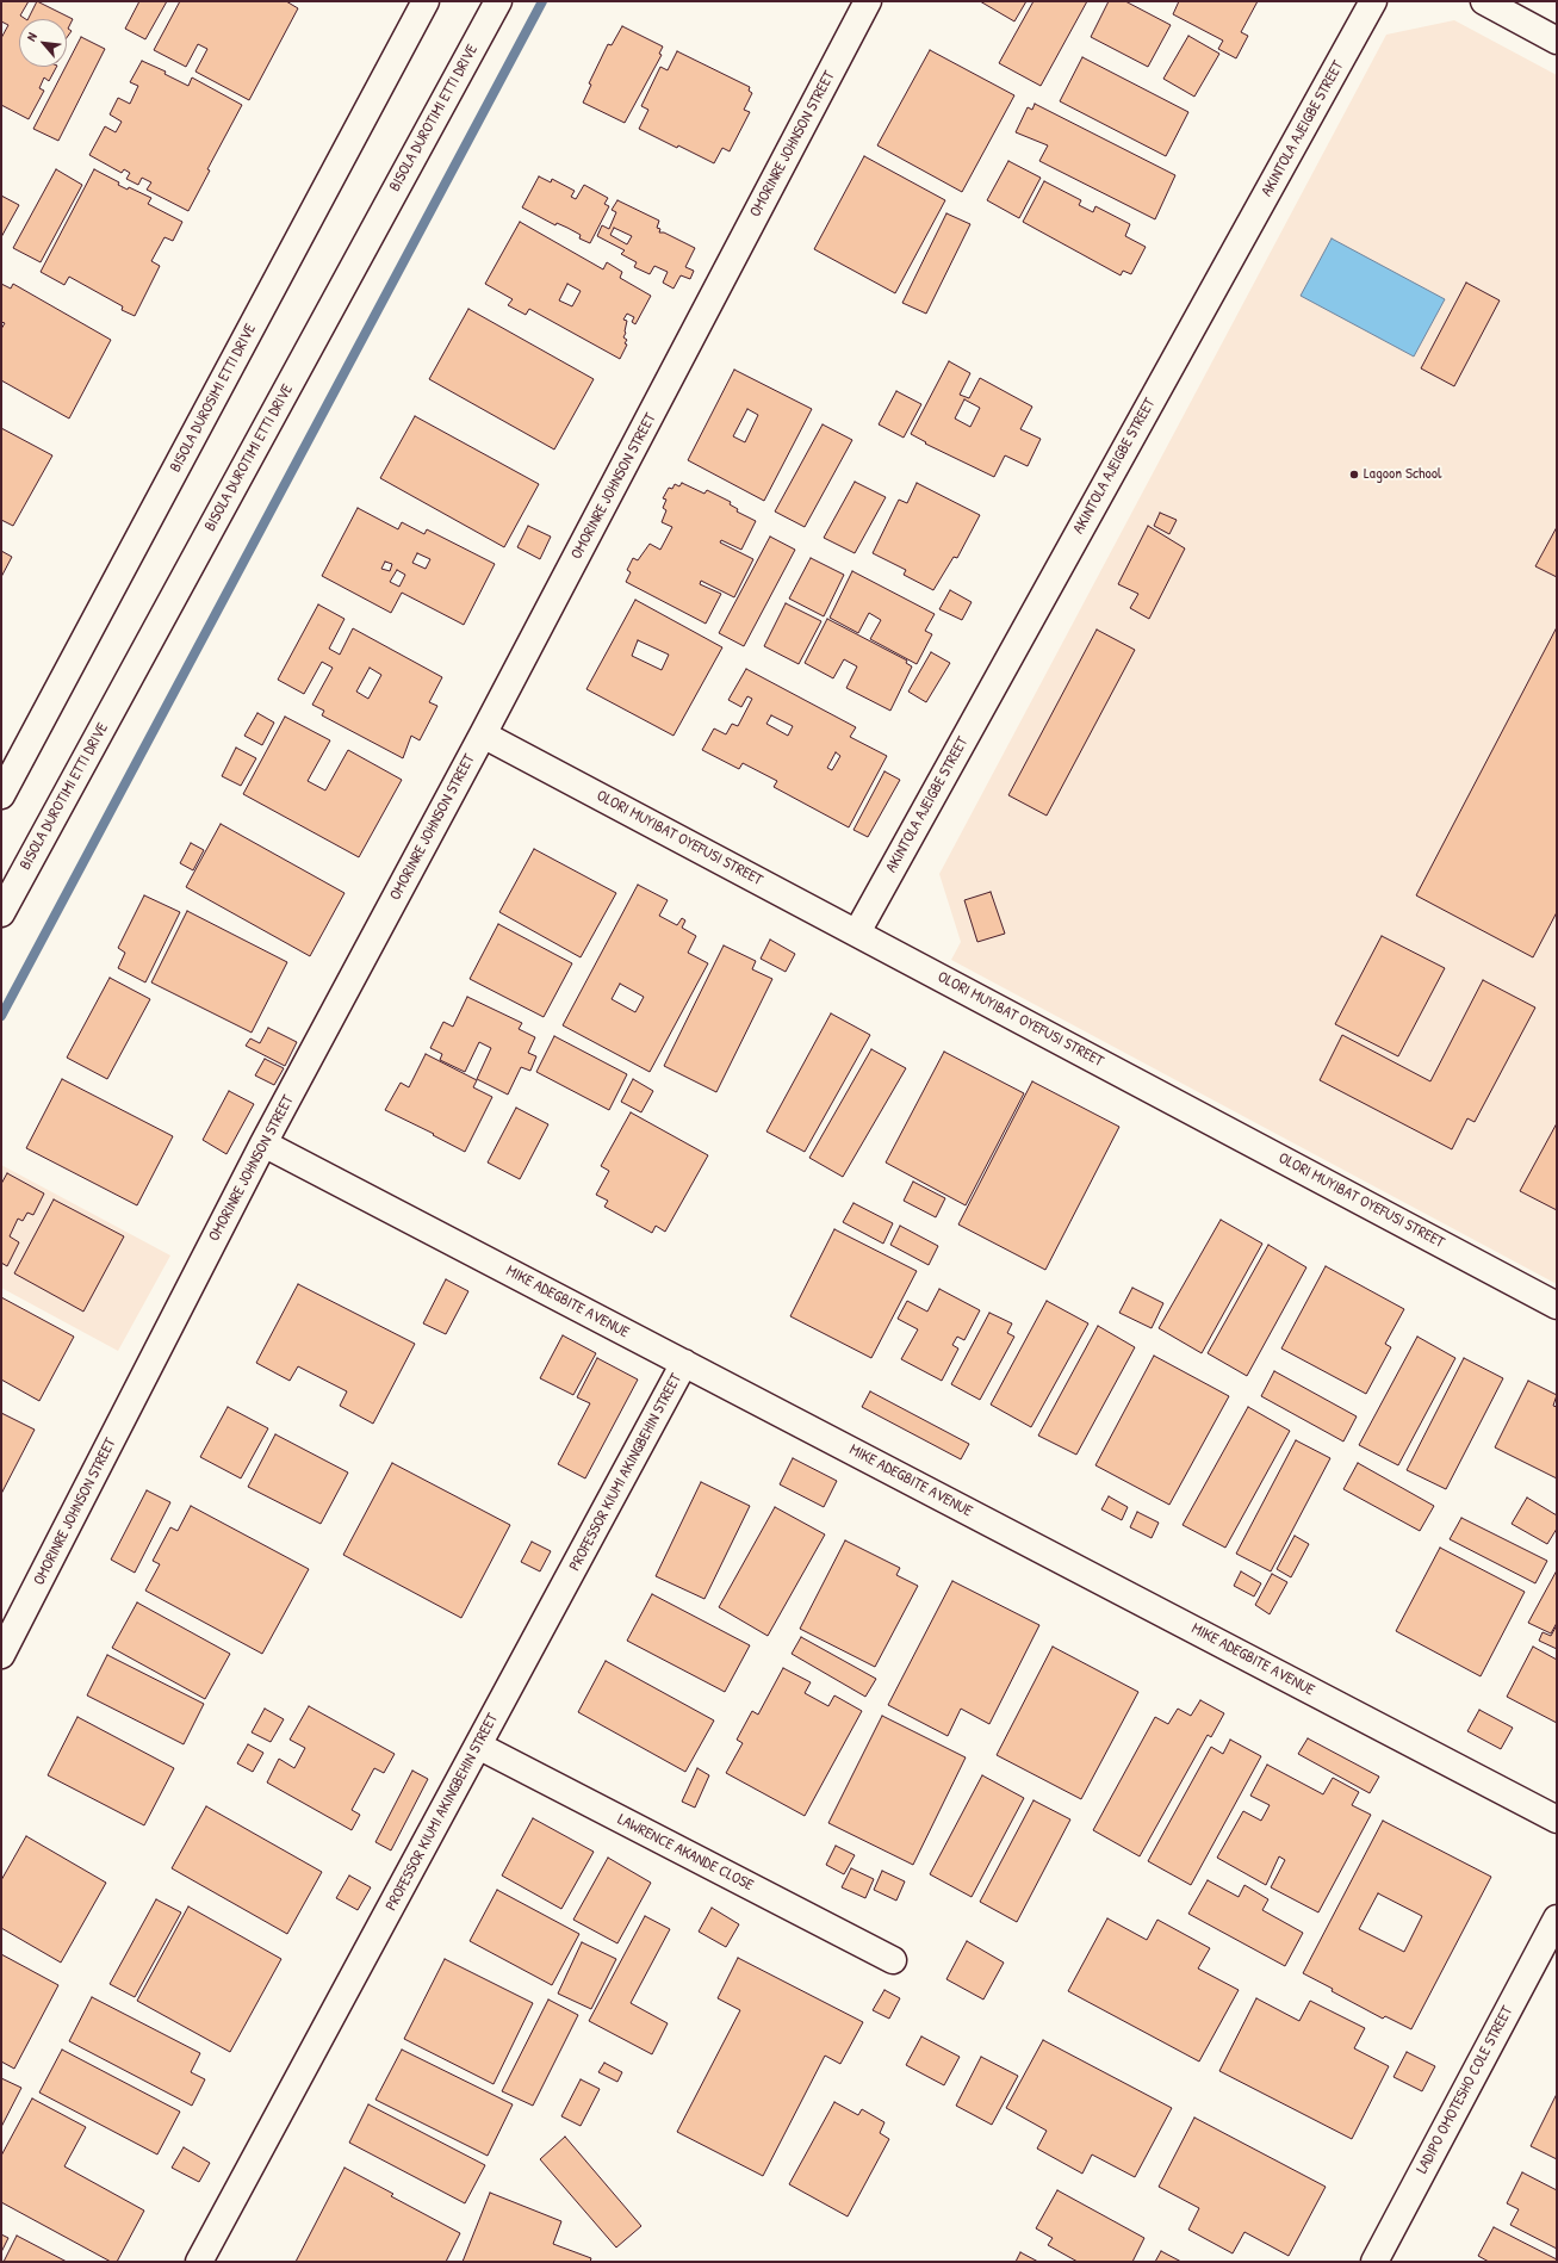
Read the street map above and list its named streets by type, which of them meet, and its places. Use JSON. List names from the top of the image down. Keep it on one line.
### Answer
{"streets":{"street":["BISOLA DUROTIMI ETTI DRIVE","AKINTOLA AJEIGBE STREET","OMORINRE JOHNSON STREET","BISOLA DUROSIMI ETTI DRIVE","OLORI MUYIBAT OYEFUSI STREET","MIKE ADEGBITE AVENUE","PROFESSOR KIUMI AKINGBEHIN STREET","LAWRENCE AKANDE CLOSE","LADIPO OMOTESHO COLE STREET"]},"crossings":[["AKINTOLA AJEIGBE STREET","OLORI MUYIBAT OYEFUSI STREET"],["OMORINRE JOHNSON STREET","OLORI MUYIBAT OYEFUSI STREET"],["OMORINRE JOHNSON STREET","MIKE ADEGBITE AVENUE"],["MIKE ADEGBITE AVENUE","PROFESSOR KIUMI AKINGBEHIN STREET"],["PROFESSOR KIUMI AKINGBEHIN STREET","LAWRENCE AKANDE CLOSE"]],"places":["Lagoon School"],"north":"top left"}
